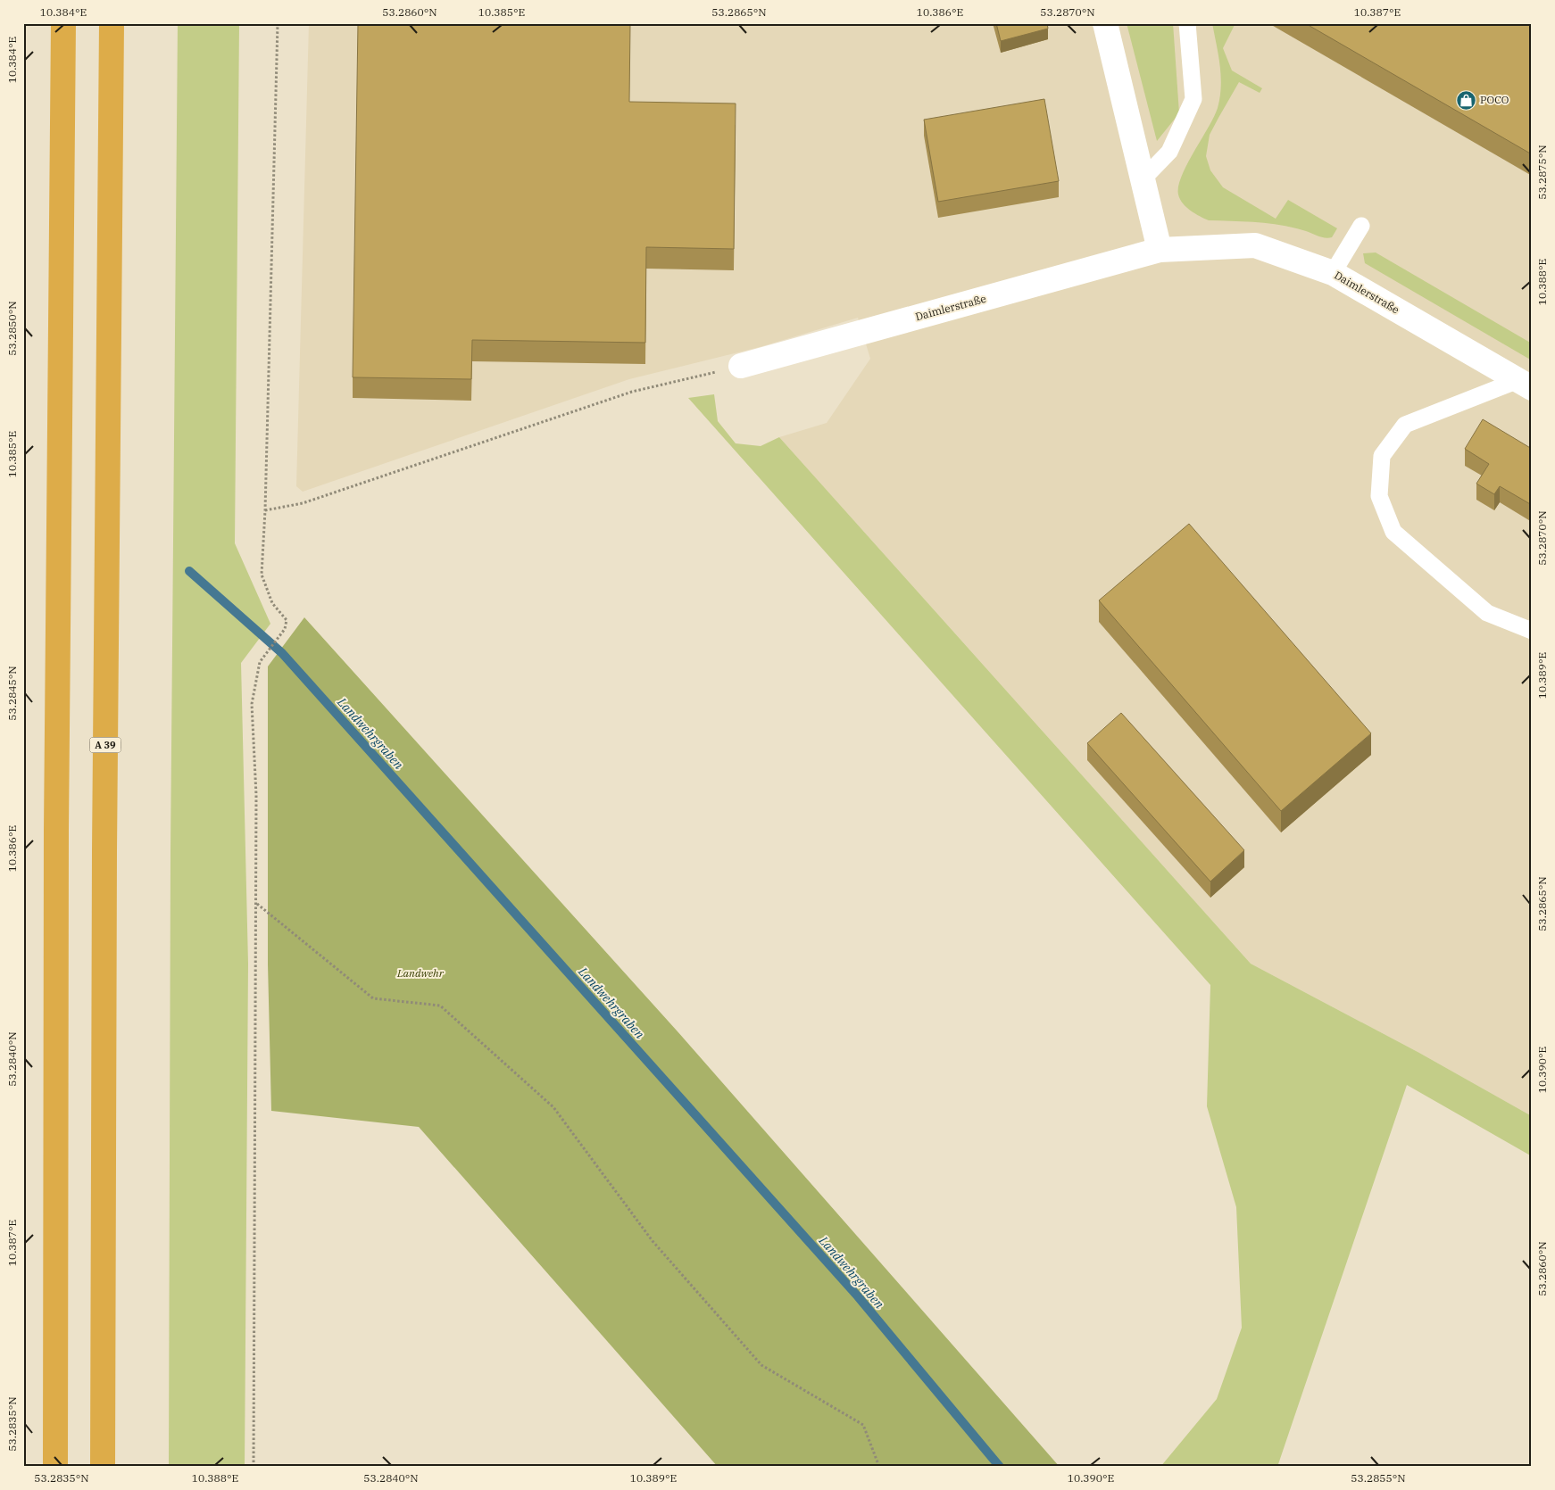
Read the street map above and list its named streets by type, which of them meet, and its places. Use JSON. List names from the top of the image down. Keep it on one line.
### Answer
{"streets":{"highway":["A 39"],"street":["Daimlerstraße"]},"water":["Landwehrgraben"],"parks":["Landwehr"],"places":{"shop":["POCO"]},"coordinates":["10.384°E","53.2860°N","10.385°E","53.2865°N","10.386°E","53.2870°N","10.387°E","53.2875°N","10.388°E","53.2850°N","10.389°E","53.2845°N","53.2840°N","10.390°E","53.2835°N","53.2855°N"]}
